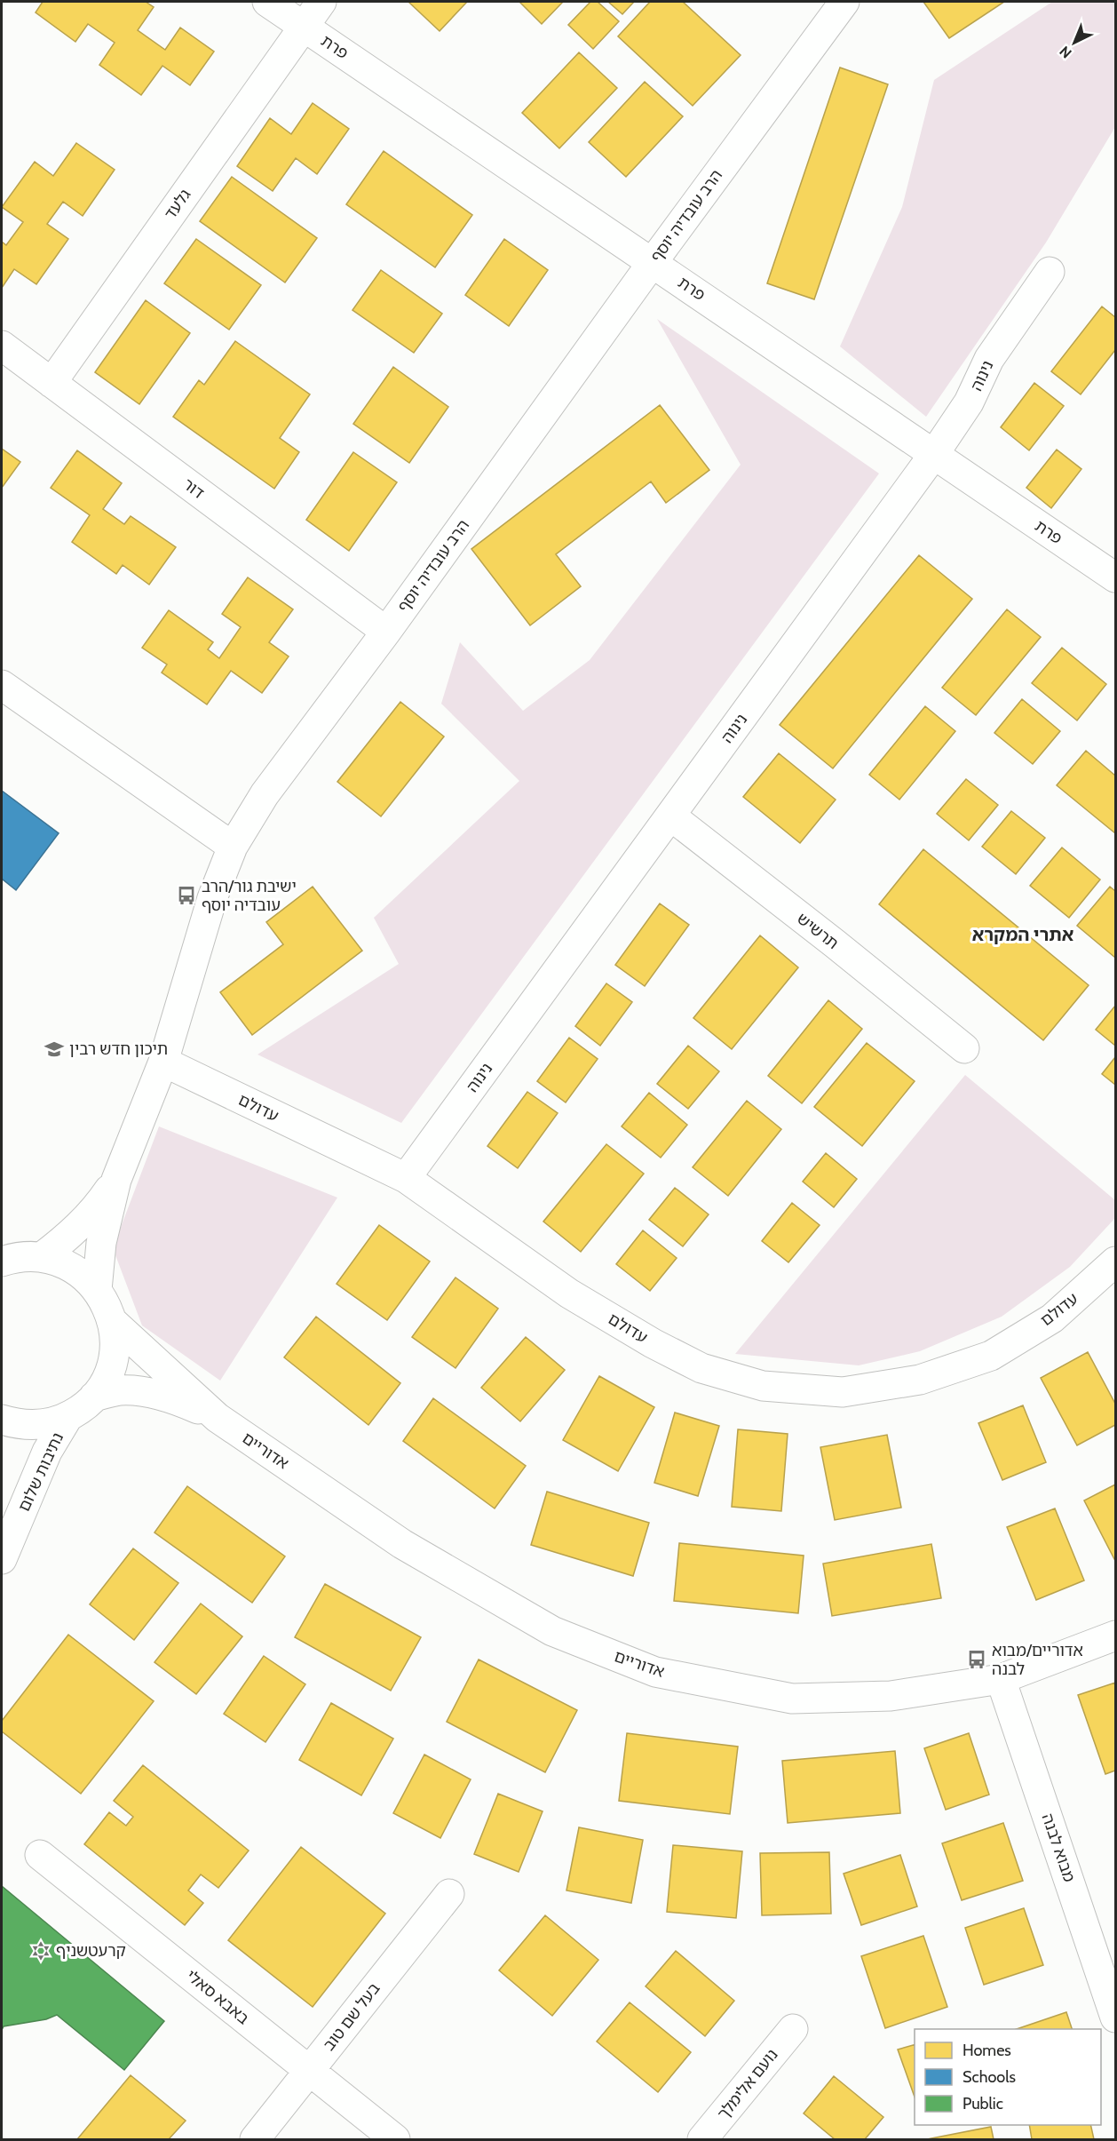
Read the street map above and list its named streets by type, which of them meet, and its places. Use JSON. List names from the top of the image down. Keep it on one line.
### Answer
{"streets":{"street":["פרת","גלעד","הרב עובדיה יוסף","נינוה","דור","תרשיש","עדולם","אדוריים","נתיבות שלום","מבוא לבנה","באבא סאלי","בעל שם טוב","נועם אלימלך"]},"crossings":[["פרת","גלעד"],["פרת","הרב עובדיה יוסף"],["פרת","נינוה"],["גלעד","דור"],["הרב עובדיה יוסף","דור"],["הרב עובדיה יוסף","עדולם"],["נינוה","תרשיש"],["נינוה","עדולם"],["אדוריים","מבוא לבנה"],["באבא סאלי","בעל שם טוב"]],"districts":["אתרי המקרא"],"places":{"bus stop":["ישיבת גור/הרב עובדיה יוסף","אדוריים/מבוא לבנה"],"school or university":["תיכון חדש רבין"],"synagogue":["קרעטשניף"]},"legend":["Homes","Schools","Public"],"north":"bottom left"}
